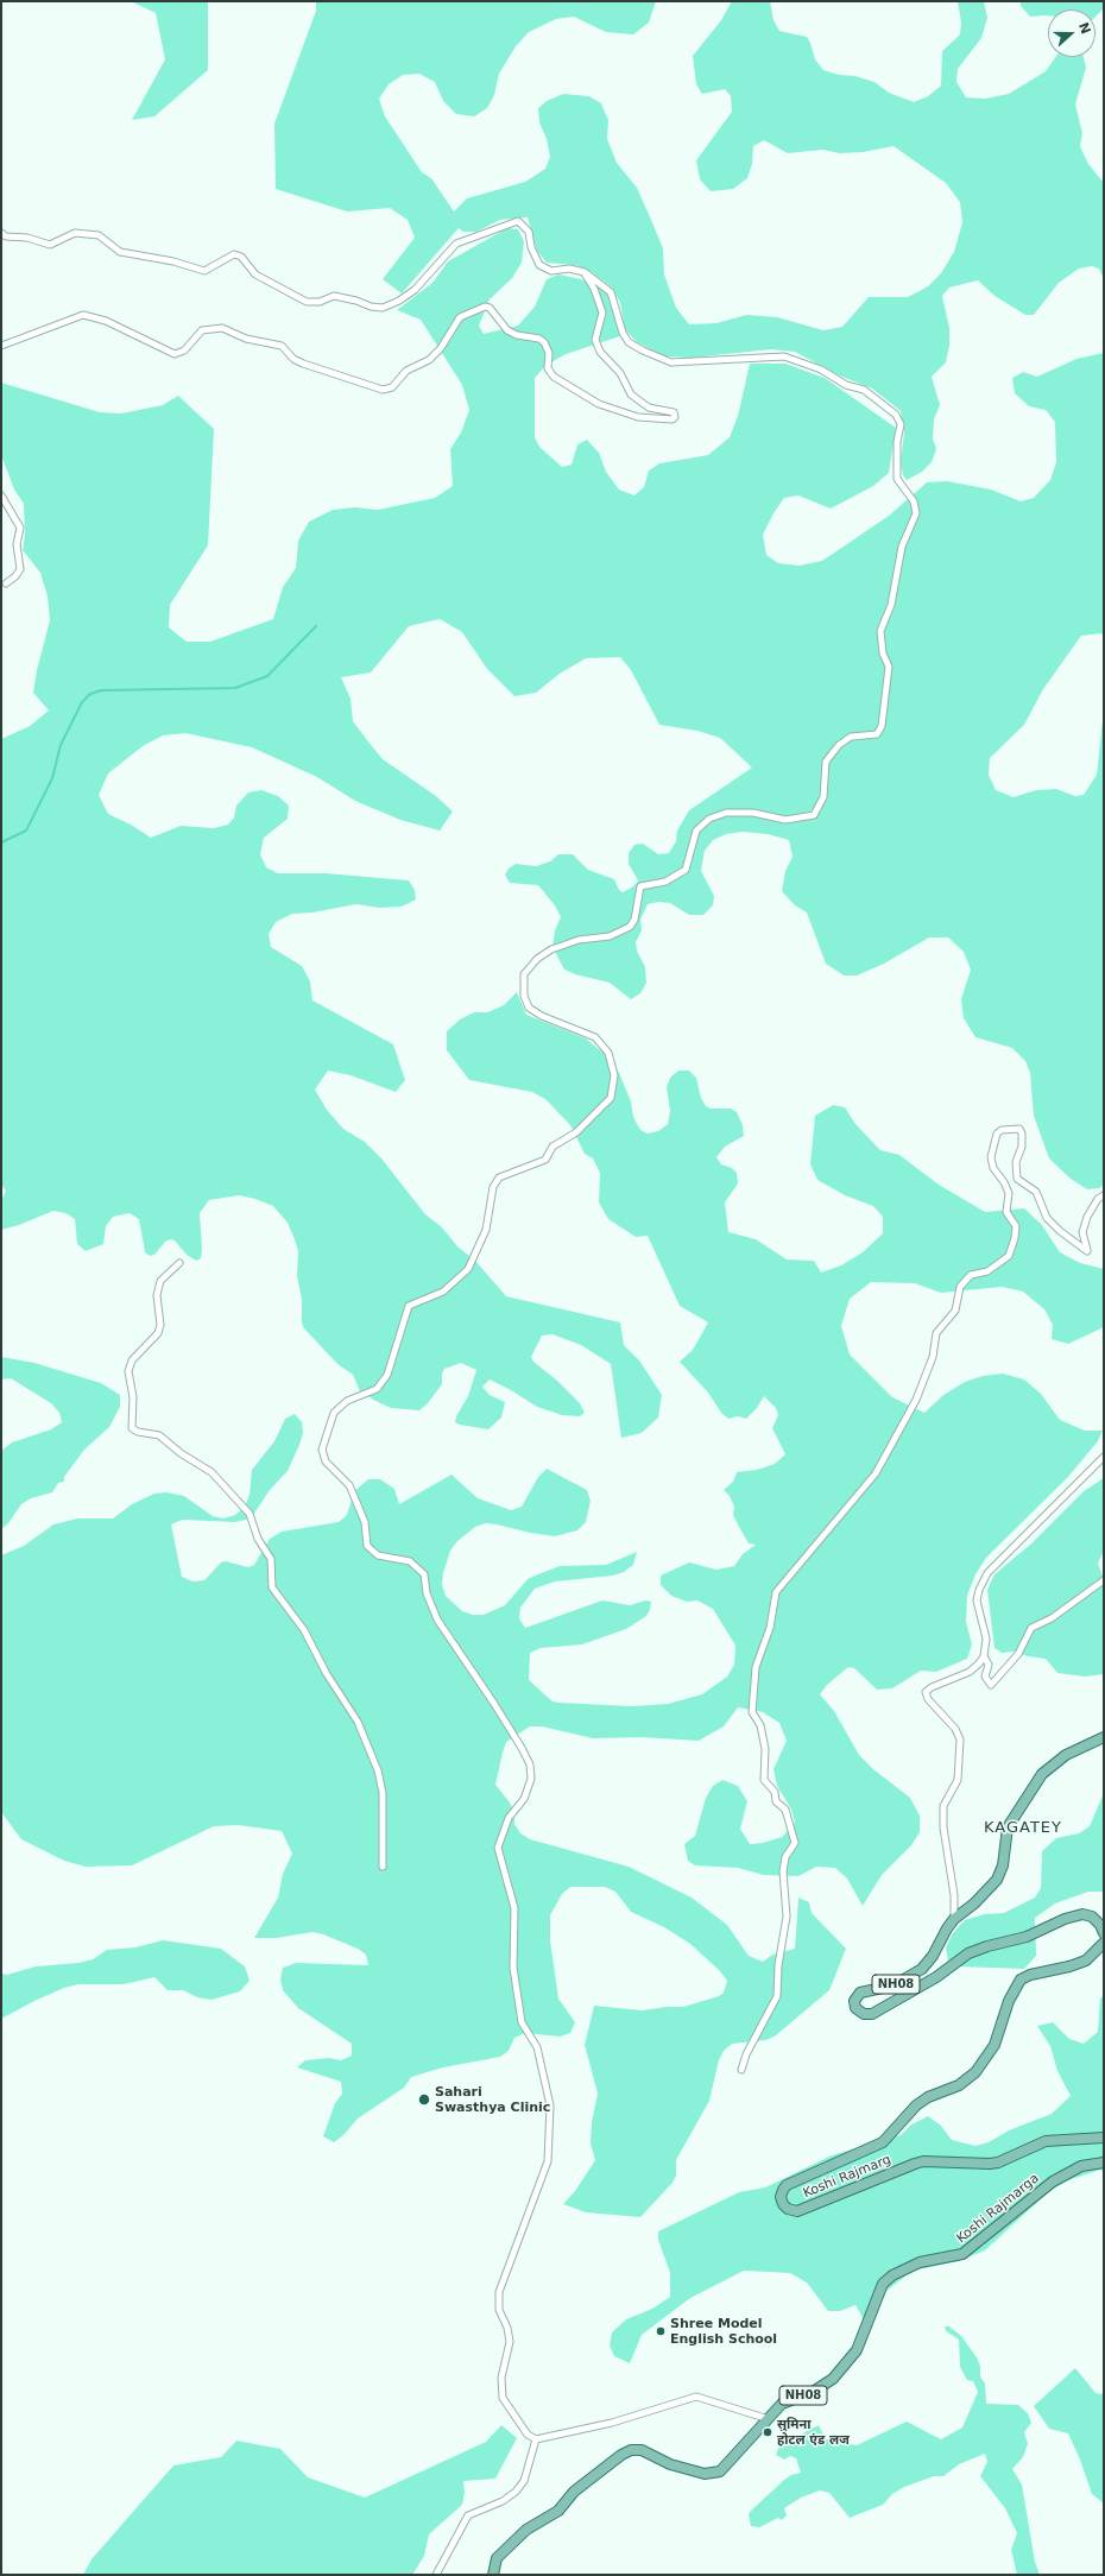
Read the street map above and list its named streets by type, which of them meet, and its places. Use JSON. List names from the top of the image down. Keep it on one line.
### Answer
{"streets":{"main road":["NH08","Koshi Rajmarg","Koshi Rajmarga"]},"districts":["KAGATEY"],"places":["Sahari Swasthya Clinic","Shree Model English School","सुमिना होटल एंड लज"],"north":"right"}
